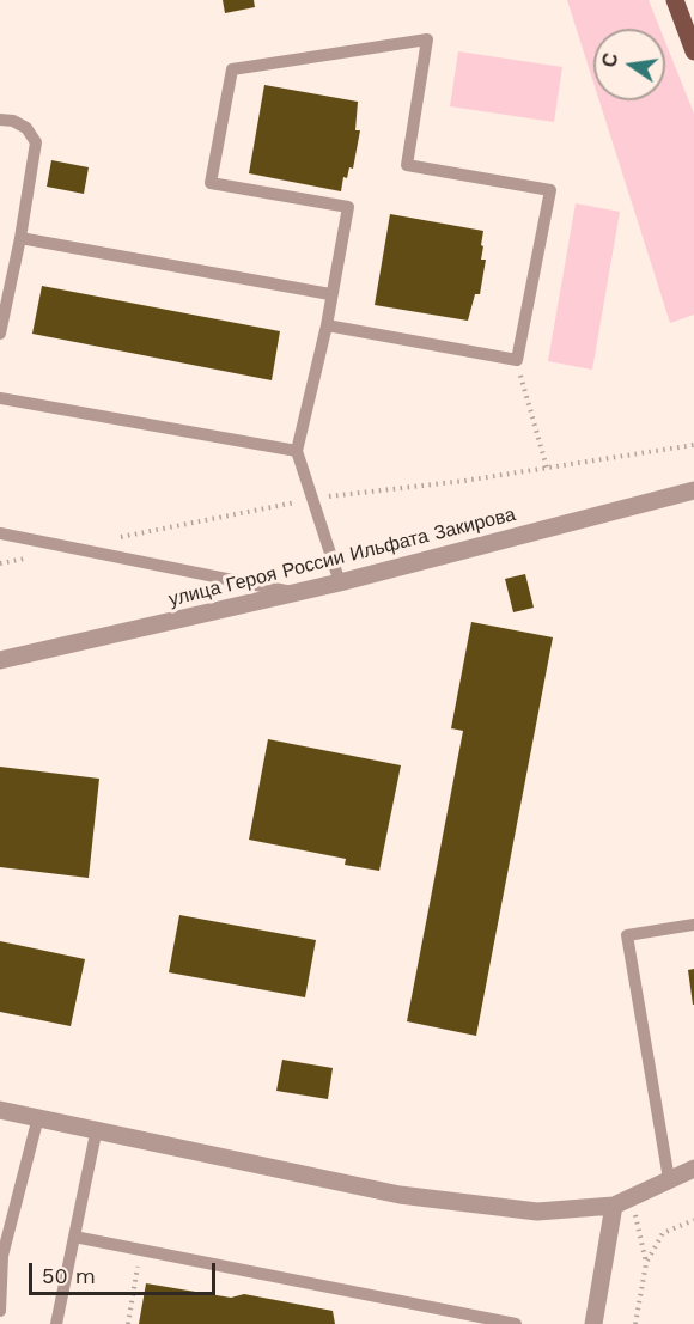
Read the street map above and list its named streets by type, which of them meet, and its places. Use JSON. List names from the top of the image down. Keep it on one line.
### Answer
{"streets":{"street":["улица Героя России Ильфата Закирова"]},"scale_bar":"50 m","north":"left"}
